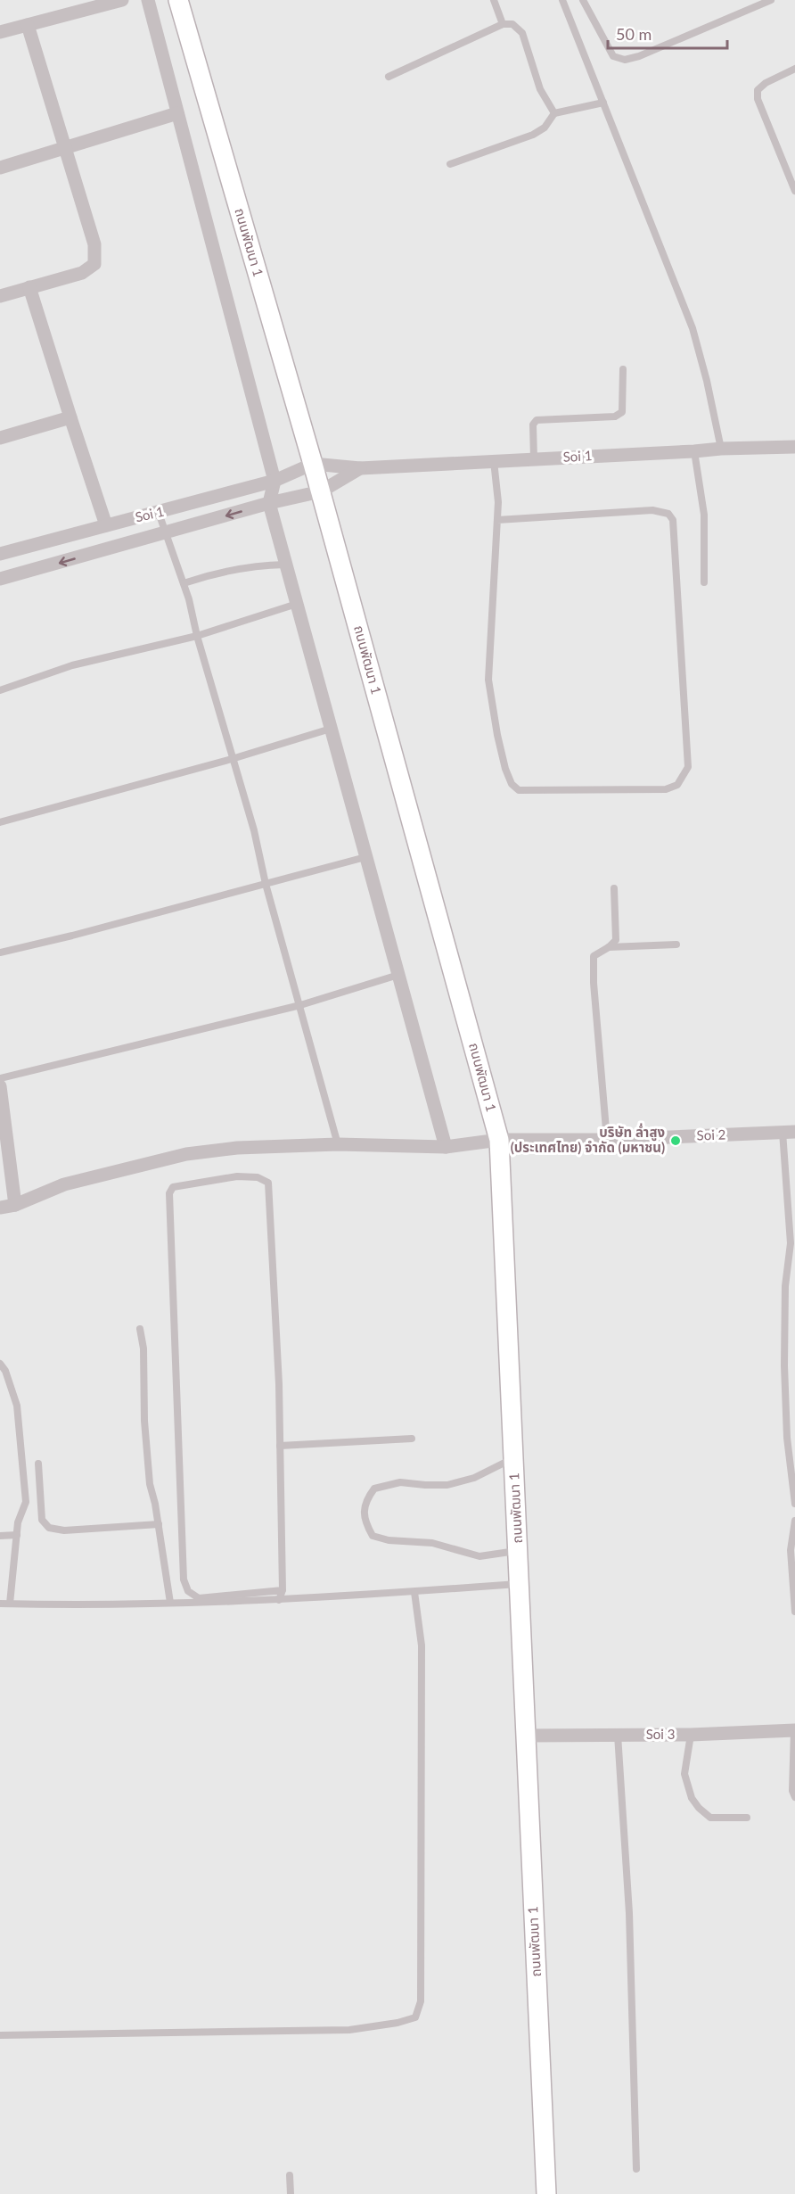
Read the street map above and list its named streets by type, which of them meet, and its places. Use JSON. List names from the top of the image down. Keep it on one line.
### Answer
{"streets":{"main road":["ถนนพัฒนา 1"],"street":["Soi 1","Soi 2","Soi 3"]},"crossings":[["ถนนพัฒนา 1","Soi 1"],["ถนนพัฒนา 1","Soi 2"],["ถนนพัฒนา 1","Soi 3"]],"places":["บริษัท ล่ำสูง (ประเทศไทย) จำกัด (มหาชน)"],"scale_bar":"50 m"}
